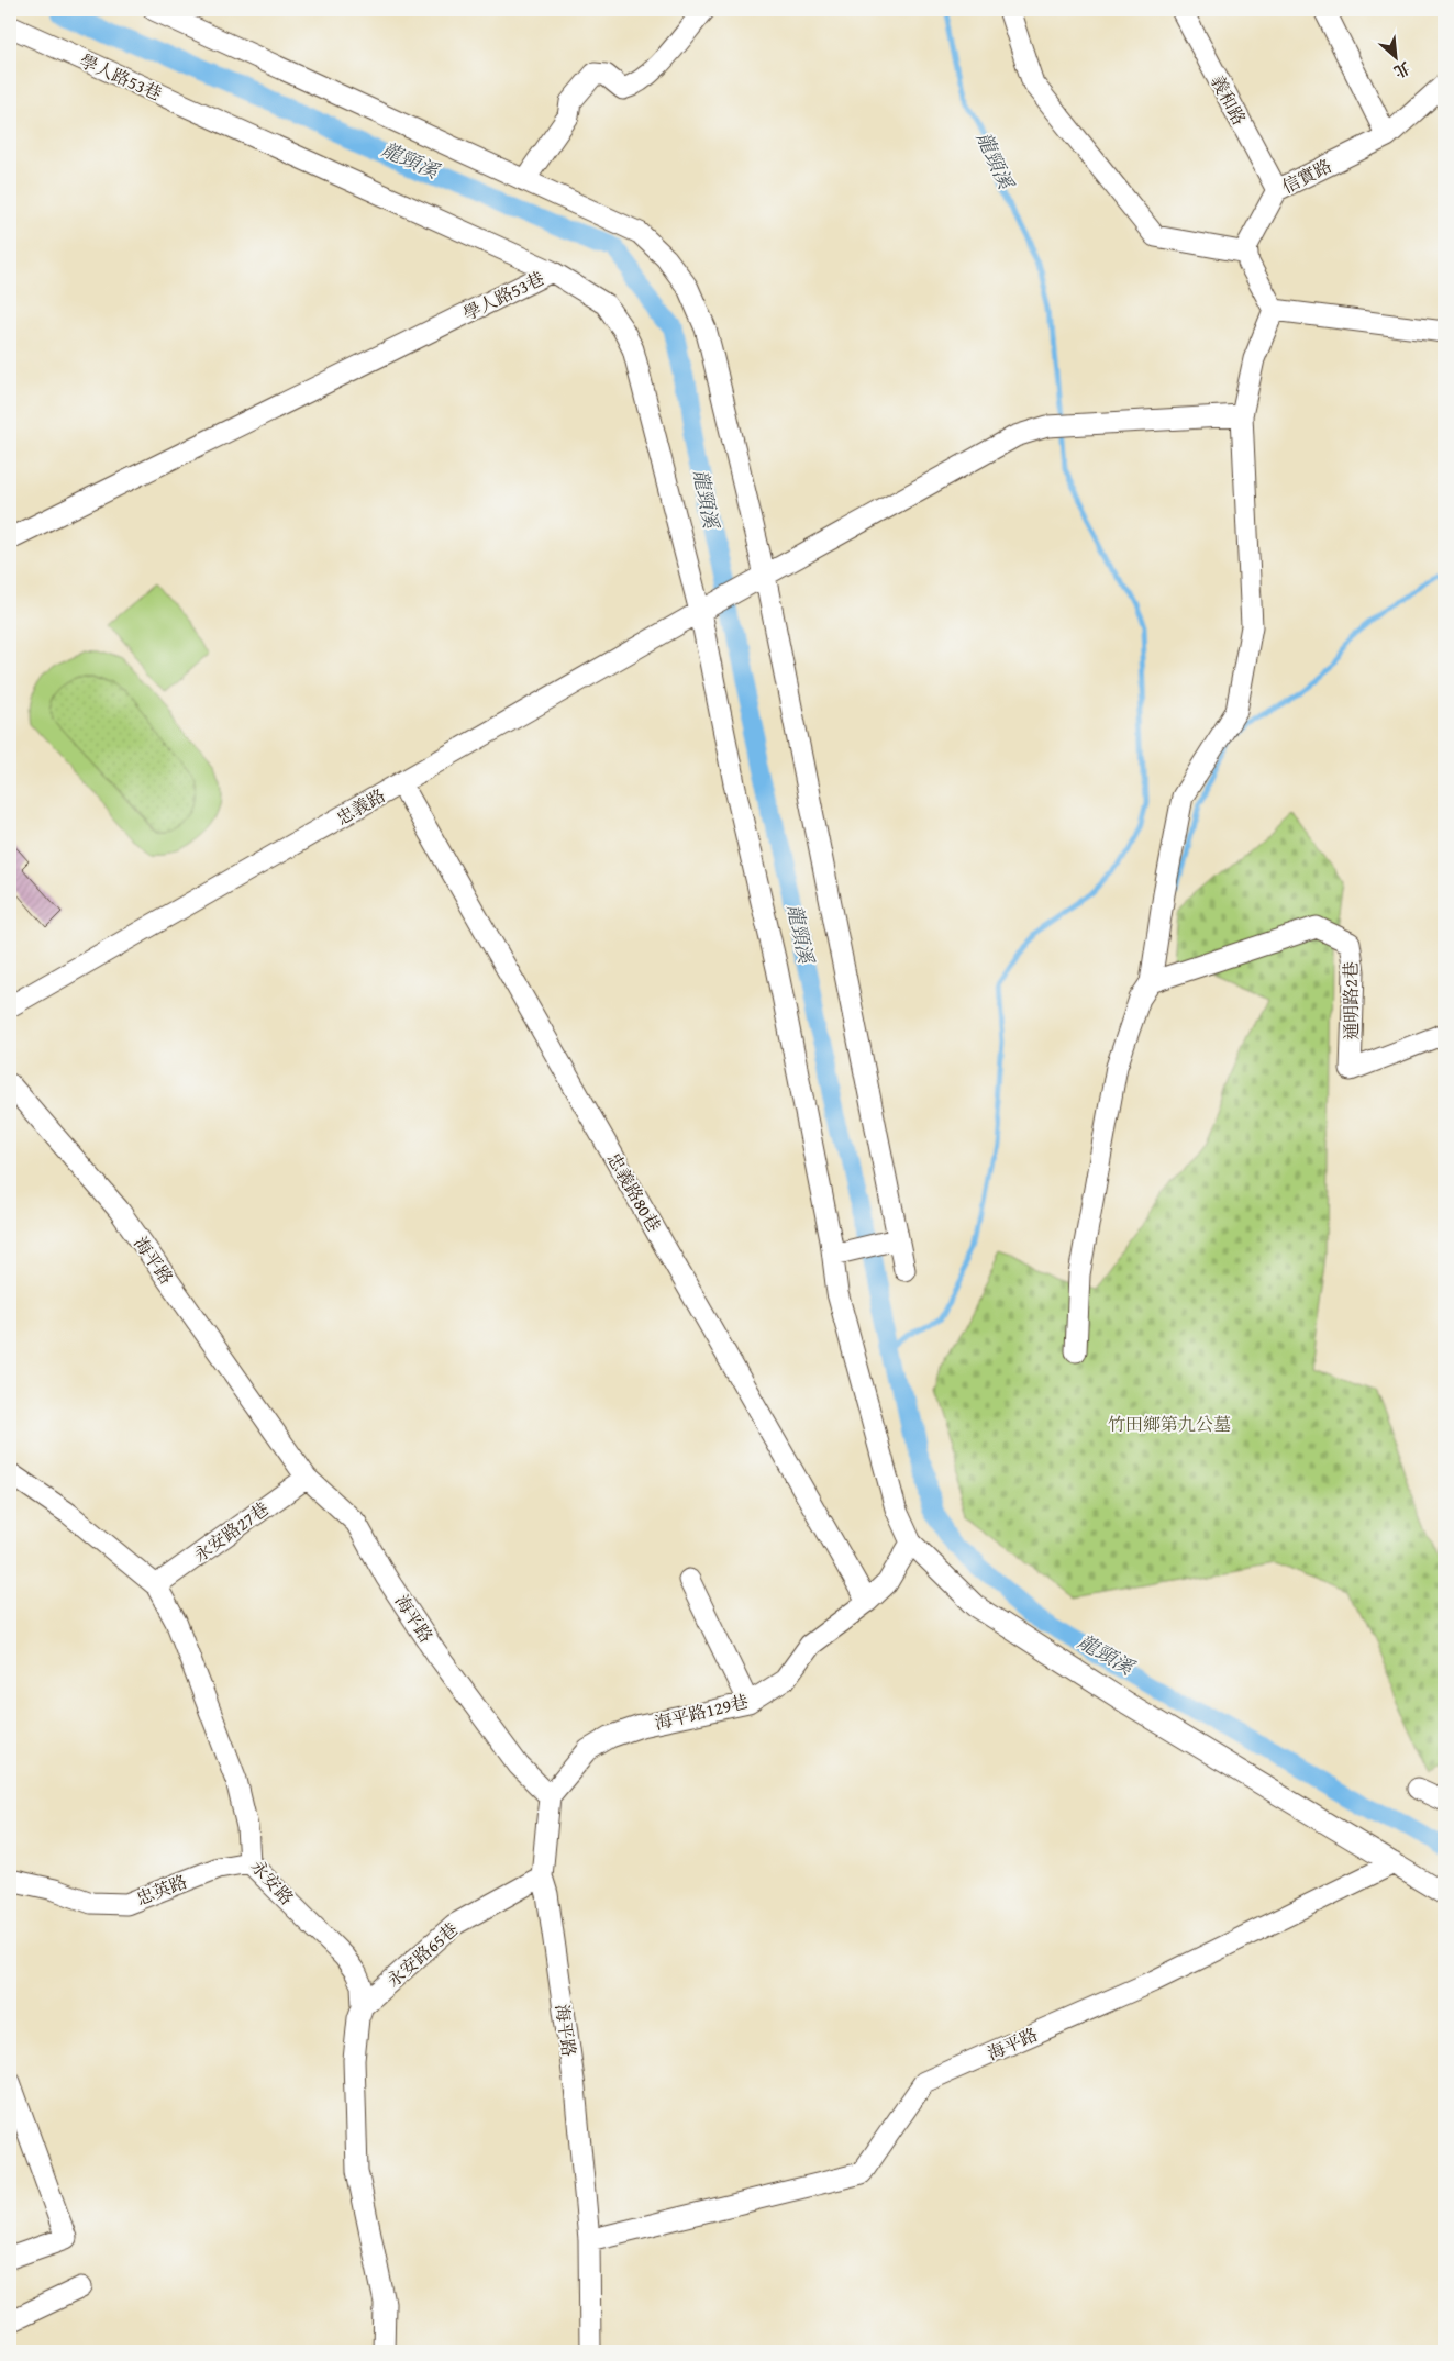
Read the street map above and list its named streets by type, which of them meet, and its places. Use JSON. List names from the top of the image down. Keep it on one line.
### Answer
{"streets":{"street":["學人路53巷","義和路","信實路","忠義路","通明路2巷","忠義路80巷","海平路","永安路27巷","海平路129巷","永安路","忠英路","永安路65巷"]},"crossings":[["義和路","信實路"],["忠義路","忠義路80巷"],["忠義路80巷","海平路129巷"],["海平路","永安路27巷"],["海平路","海平路129巷"],["海平路","永安路65巷"],["永安路27巷","永安路"],["永安路","忠英路"],["永安路","永安路65巷"]],"water":["龍頸溪"],"parks":["竹田鄉第九公墓"],"north":"bottom right"}
